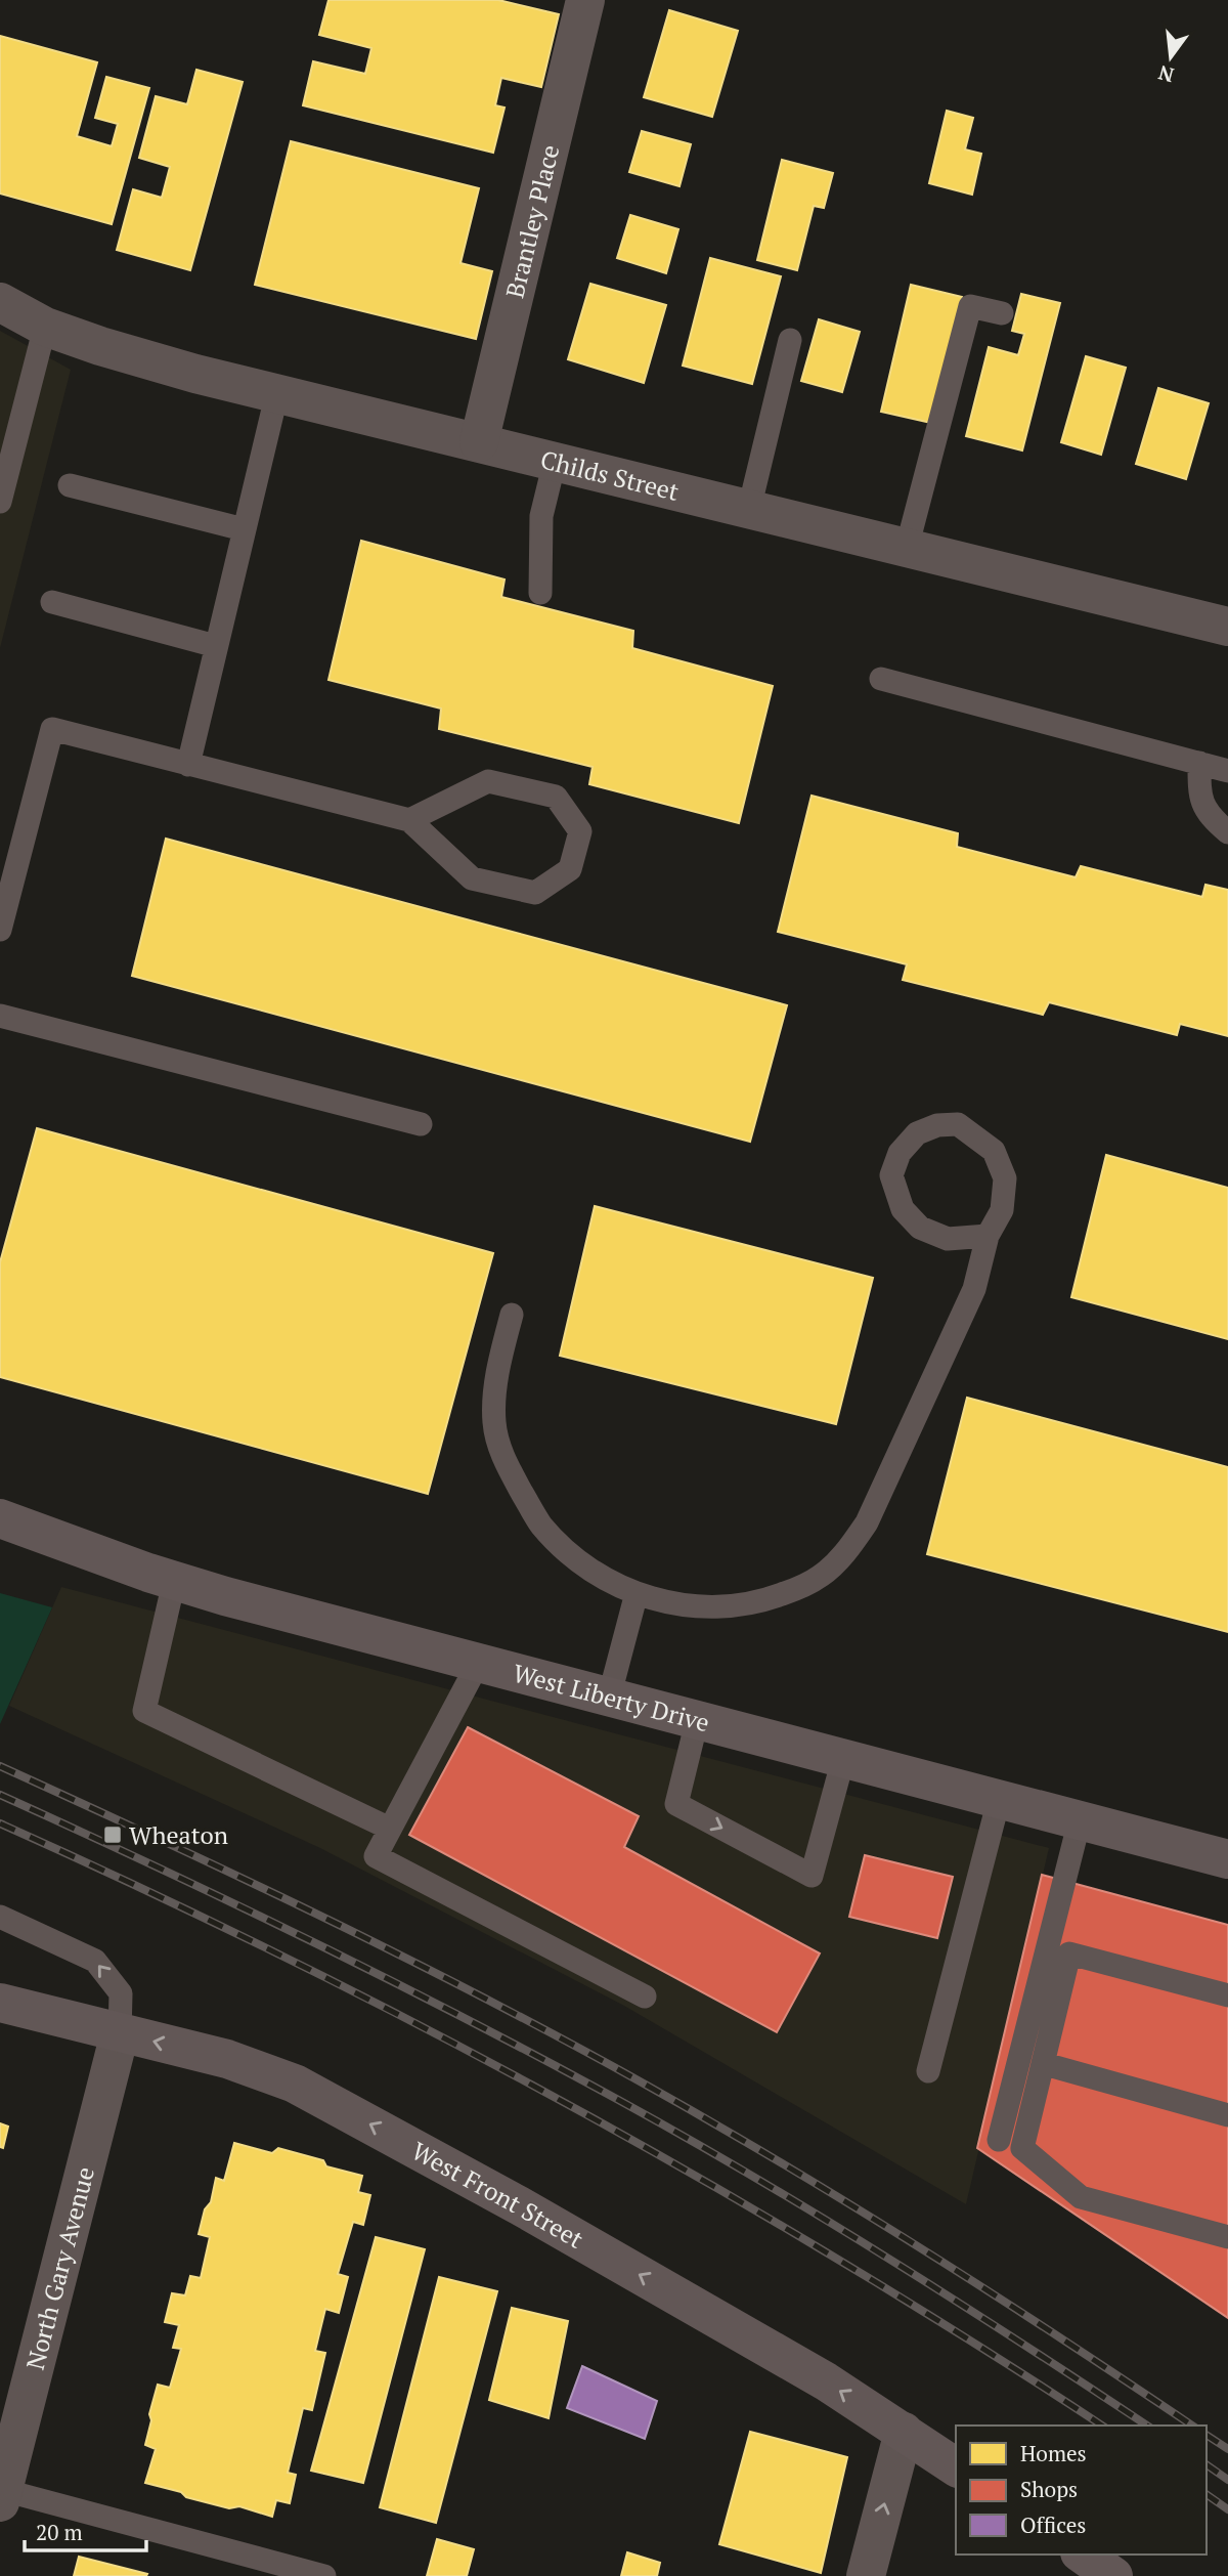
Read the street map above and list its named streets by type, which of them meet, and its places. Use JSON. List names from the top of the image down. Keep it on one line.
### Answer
{"streets":{"street":["Brantley Place","Childs Street","West Liberty Drive","West Front Street","North Gary Avenue"]},"crossings":[["Brantley Place","Childs Street"],["West Front Street","North Gary Avenue"]],"one_way":["West Front Street"],"places":{"transit":["Wheaton"]},"legend":["Homes","Shops","Offices"],"scale_bar":"20 m","north":"bottom"}
